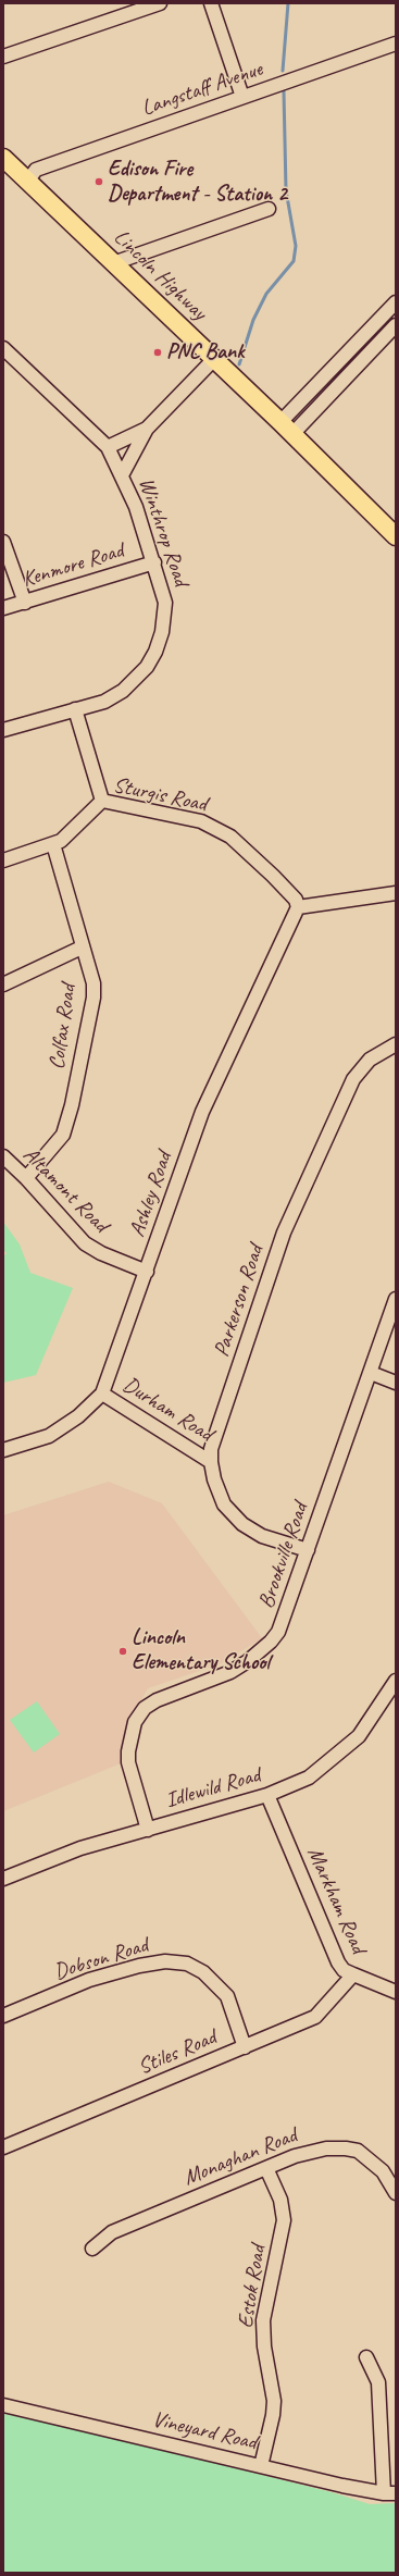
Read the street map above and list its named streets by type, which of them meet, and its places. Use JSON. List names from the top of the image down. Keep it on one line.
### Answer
{"streets":{"main road":["Lincoln Highway"],"street":["Langstaff Avenue","Winthrop Road","Kenmore Road","Sturgis Road","Colfax Road","Altamont Road","Ashley Road","Parkerson Road","Durham Road","Brookville Road","Idlewild Road","Markham Road","Dobson Road","Stiles Road","Monaghan Road","Estok Road","Vineyard Road"]},"crossings":[["Langstaff Avenue","Lincoln Highway"],["Winthrop Road","Kenmore Road"],["Sturgis Road","Colfax Road"],["Sturgis Road","Ashley Road"],["Colfax Road","Altamont Road"],["Altamont Road","Ashley Road"],["Ashley Road","Durham Road"],["Parkerson Road","Durham Road"],["Parkerson Road","Brookville Road"],["Brookville Road","Idlewild Road"],["Idlewild Road","Markham Road"],["Markham Road","Stiles Road"],["Dobson Road","Stiles Road"],["Monaghan Road","Estok Road"],["Estok Road","Vineyard Road"]],"places":["Edison Fire Department - Station 2","PNC Bank","Lincoln Elementary School"]}
